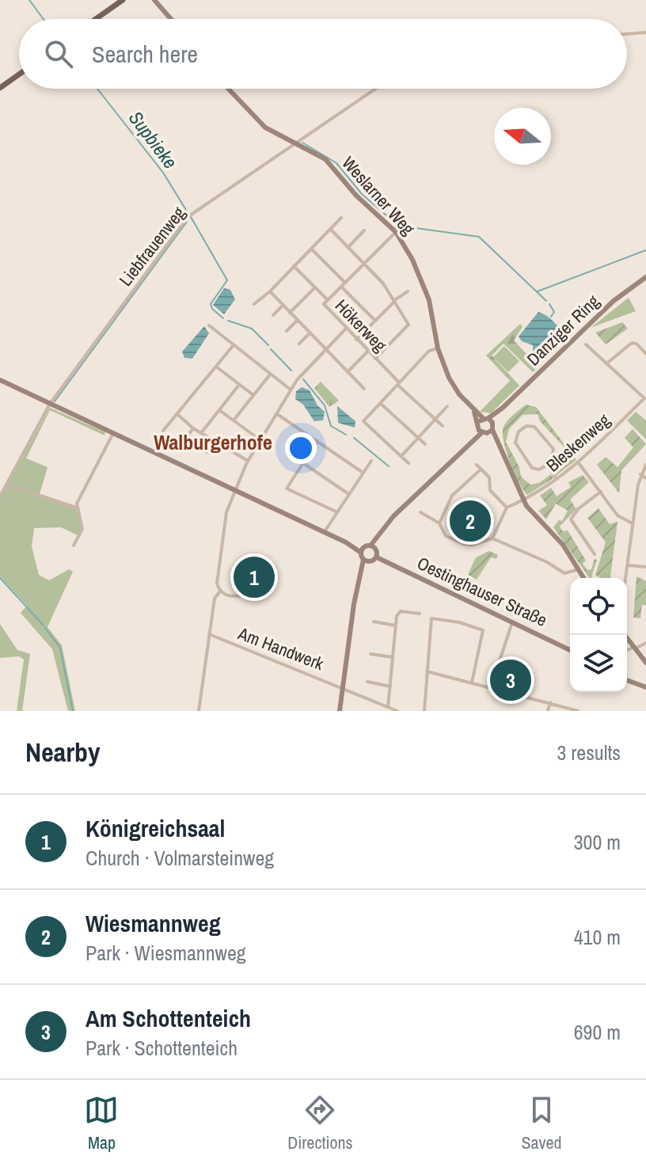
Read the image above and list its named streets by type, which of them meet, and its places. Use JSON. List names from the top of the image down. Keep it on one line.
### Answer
{"streets":{"main road":["Weslarner Weg","Danziger Ring","Oestinghauser Straße"],"street":["Liebfrauenweg","Hökerweg","Bleskenweg","Am Handwerk"]},"crossings":[["Weslarner Weg","Liebfrauenweg"],["Weslarner Weg","Hökerweg"],["Weslarner Weg","Danziger Ring"]],"districts":["Walburgerhofe"],"water":["Supbieke"],"north":"left","page":{"search":"Search here","pins":["2","1","3"],"heading":["Nearby","3 results"],"list":[{"mark":"1","name":"Königreichsaal","note":"Church · Volmarsteinweg","value":"300 m"},{"mark":"2","name":"Wiesmannweg","note":"Park · Wiesmannweg","value":"410 m"},{"mark":"3","name":"Am Schottenteich","note":"Park · Schottenteich","value":"690 m"}],"nav":["Map","Directions","Saved"]}}
